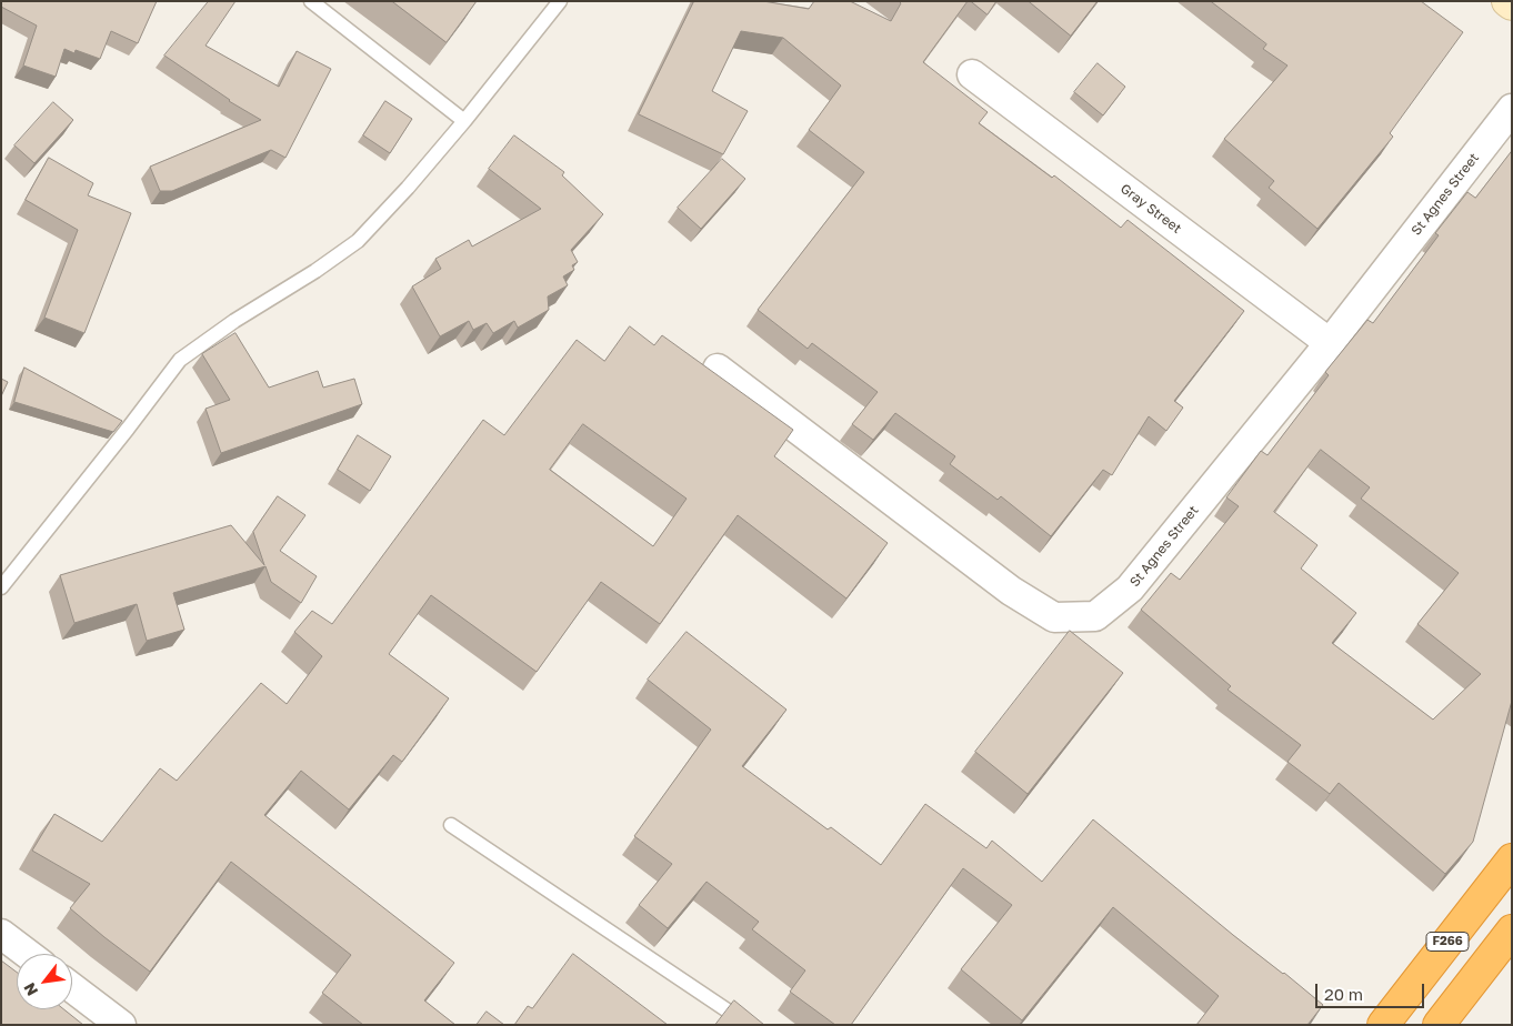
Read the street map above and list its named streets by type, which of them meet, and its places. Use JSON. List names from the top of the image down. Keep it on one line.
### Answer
{"streets":{"highway":["F266"],"street":["St Agnes Street","Gray Street"]},"crossings":[["St Agnes Street","Gray Street"]],"scale_bar":"20 m","north":"bottom left"}
